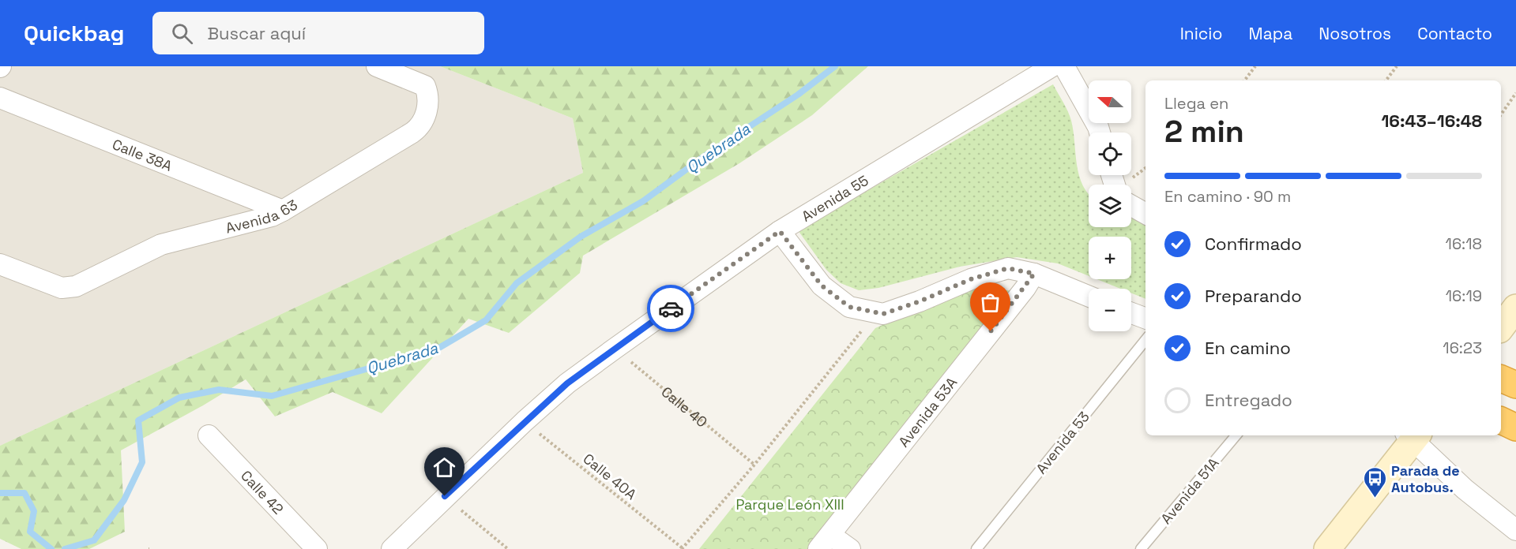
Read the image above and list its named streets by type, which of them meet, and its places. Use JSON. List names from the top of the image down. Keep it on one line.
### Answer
{"streets":{"street":["Calle 38A","Avenida 55","Avenida 63","Avenida 53A","Calle 42"],"lane":["Avenida 53","Avenida 51A"],"path":["Calle 40","Calle 40A"]},"crossings":[["Calle 38A","Avenida 63"],["Avenida 55","Calle 40"],["Avenida 55","Calle 40A"]],"water":["Quebrada"],"parks":["Parque León XIII"],"places":{"bus stop":["Parada de Autobus."]},"north":"left","page":{"header":"Quickbag","search":"Buscar aquí","nav":["Inicio","Mapa","Nosotros","Contacto"],"map_buttons":["+","−"],"heading":["2 min","Llega en","16:43–16:48"],"bar":"En camino · 90 m","list":[["Confirmado","16:18"],["Preparando","16:19"],["En camino","16:23"],"Entregado"]}}
